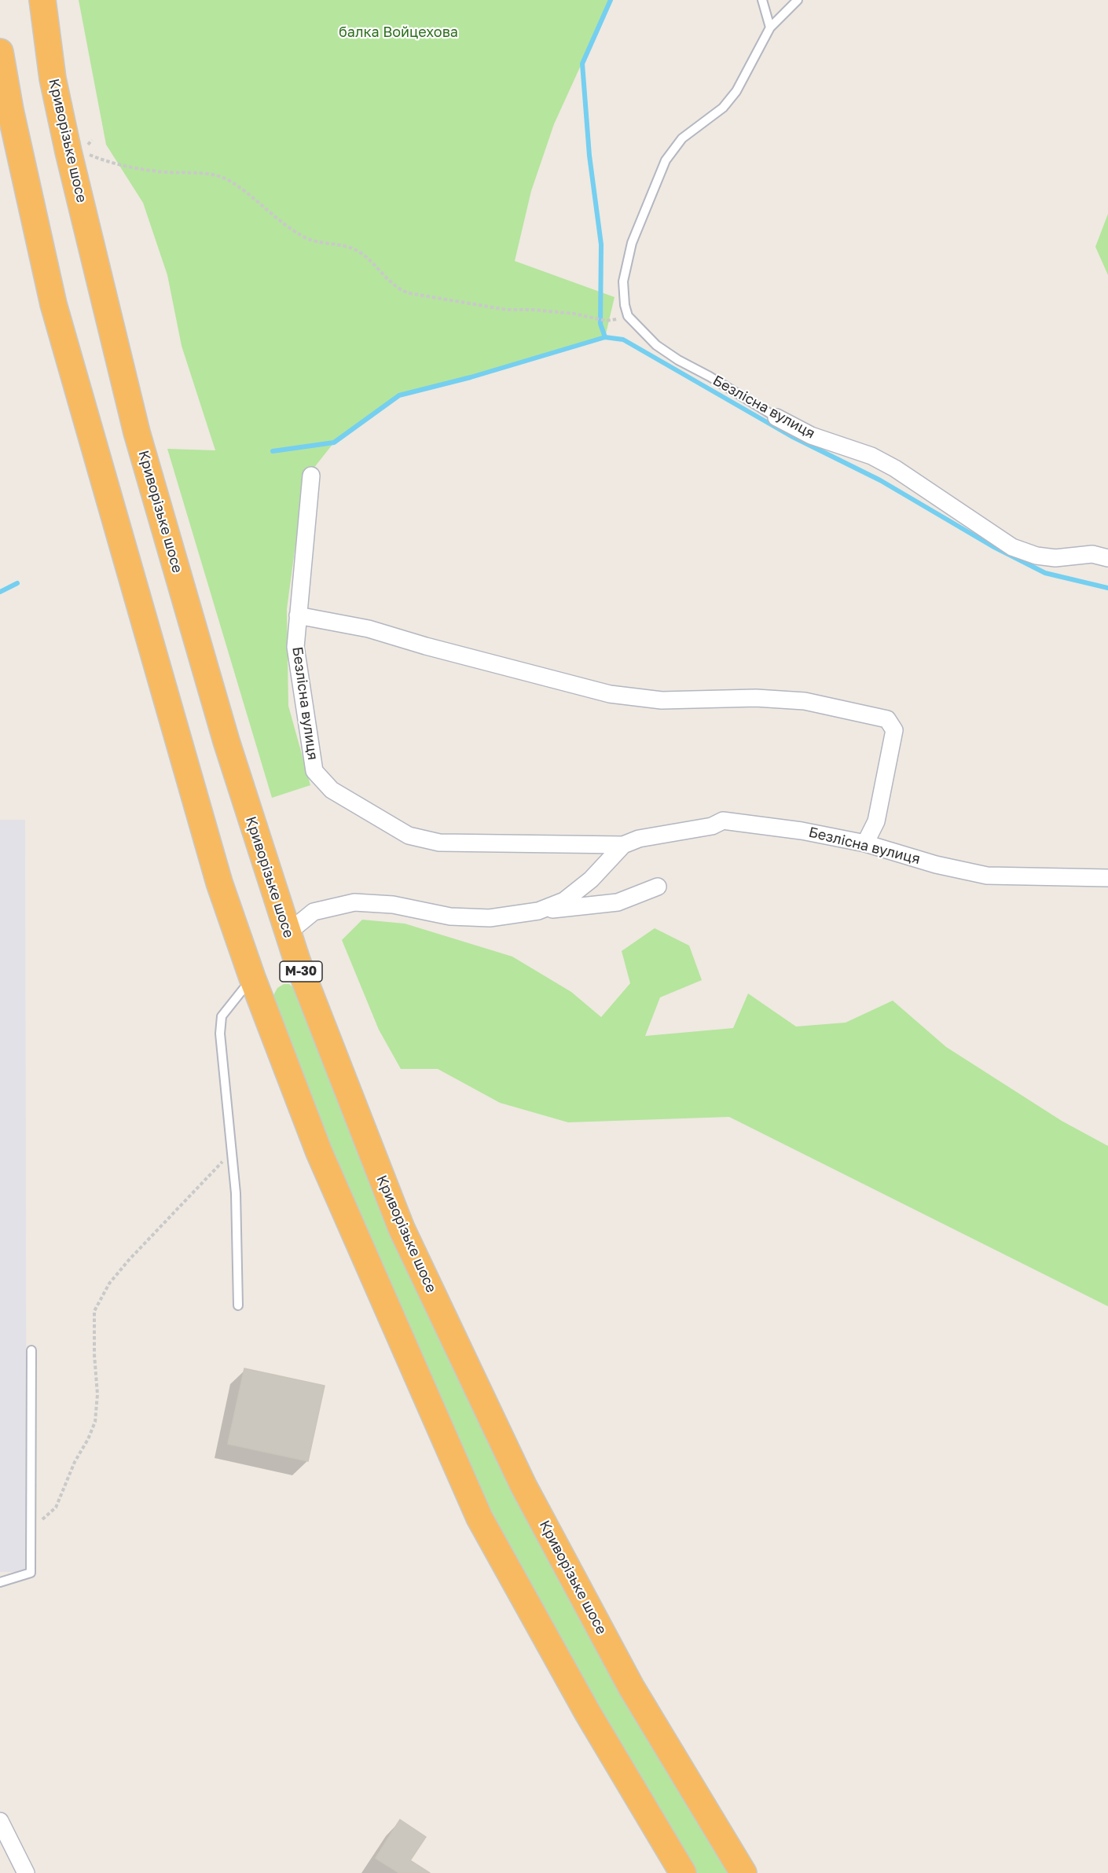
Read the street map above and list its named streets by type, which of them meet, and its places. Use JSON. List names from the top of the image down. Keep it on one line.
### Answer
{"streets":{"highway":["Криворізьке шосе","М-30"],"street":["Безлісна вулиця"]},"crossings":[["Криворізьке шосе","Безлісна вулиця"]],"parks":["балка Войцехова"]}
